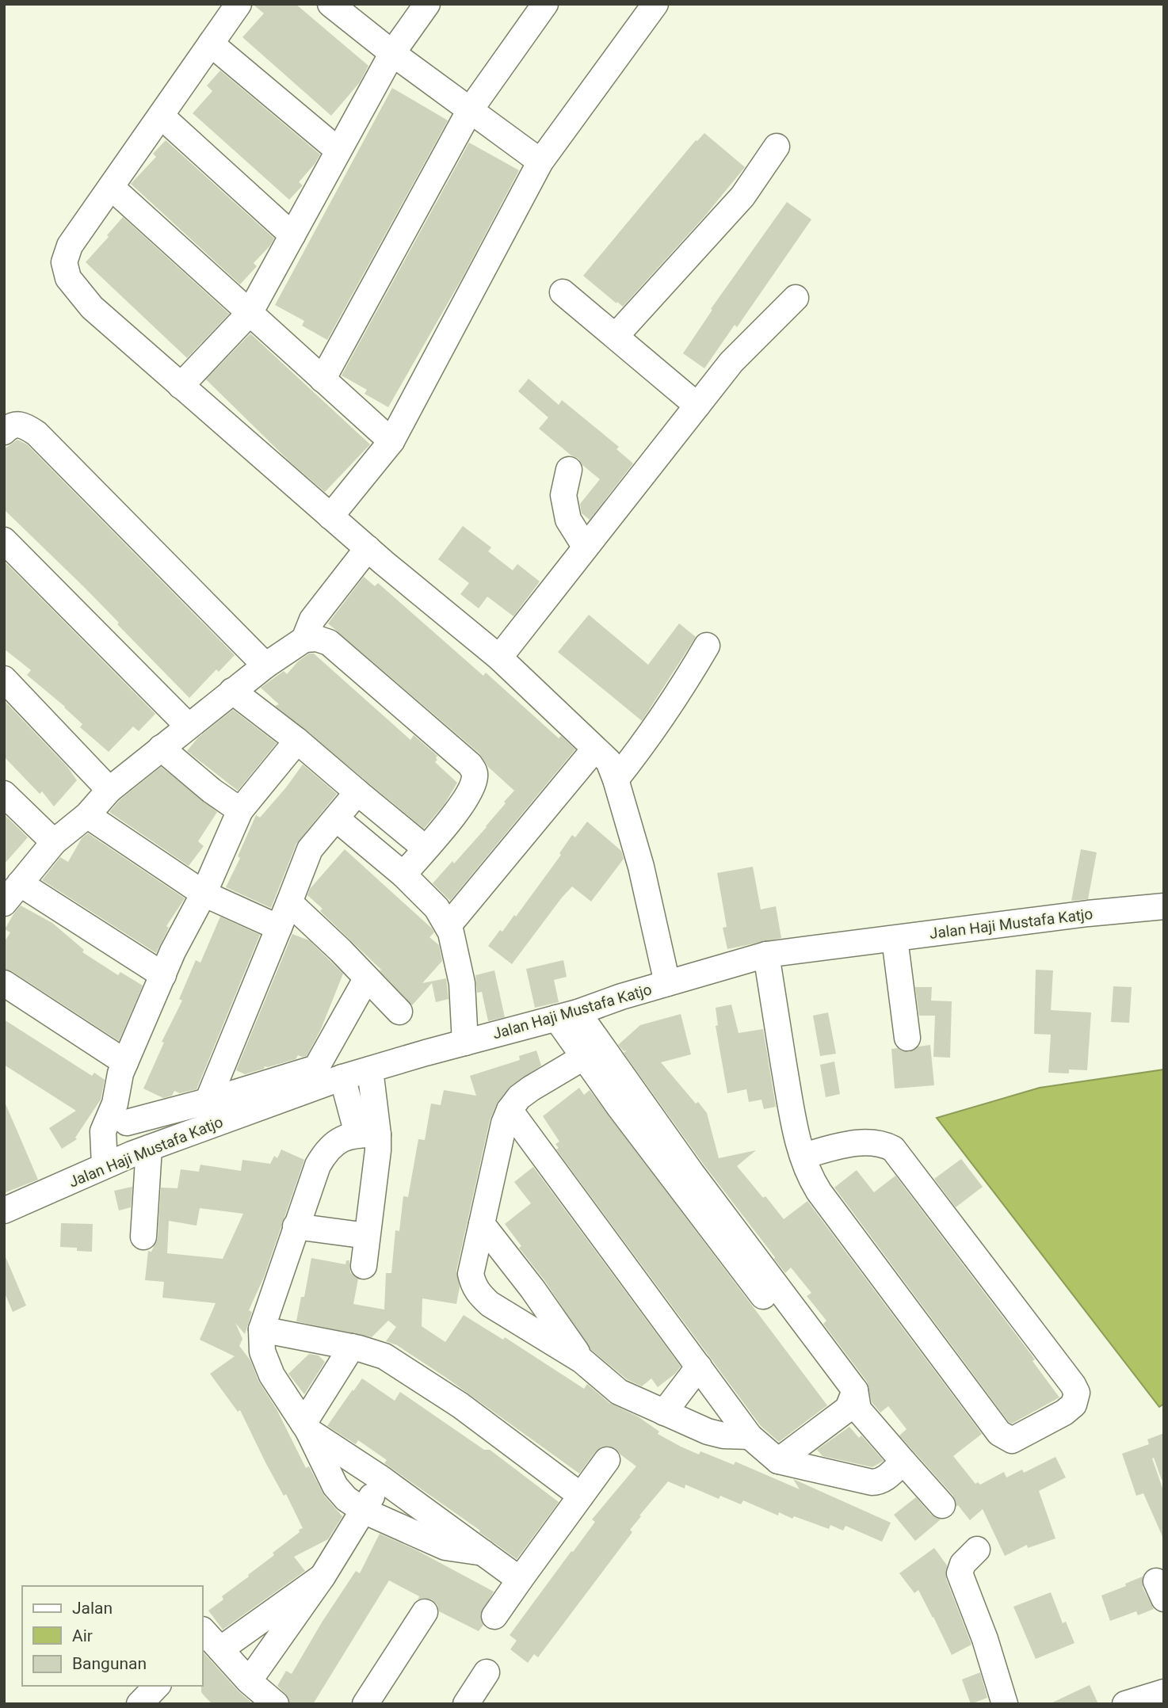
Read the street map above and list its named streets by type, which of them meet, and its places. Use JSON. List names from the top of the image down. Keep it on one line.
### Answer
{"streets":{"street":["Jalan Haji Mustafa Katjo"]},"legend":["Jalan","Air","Bangunan"]}
